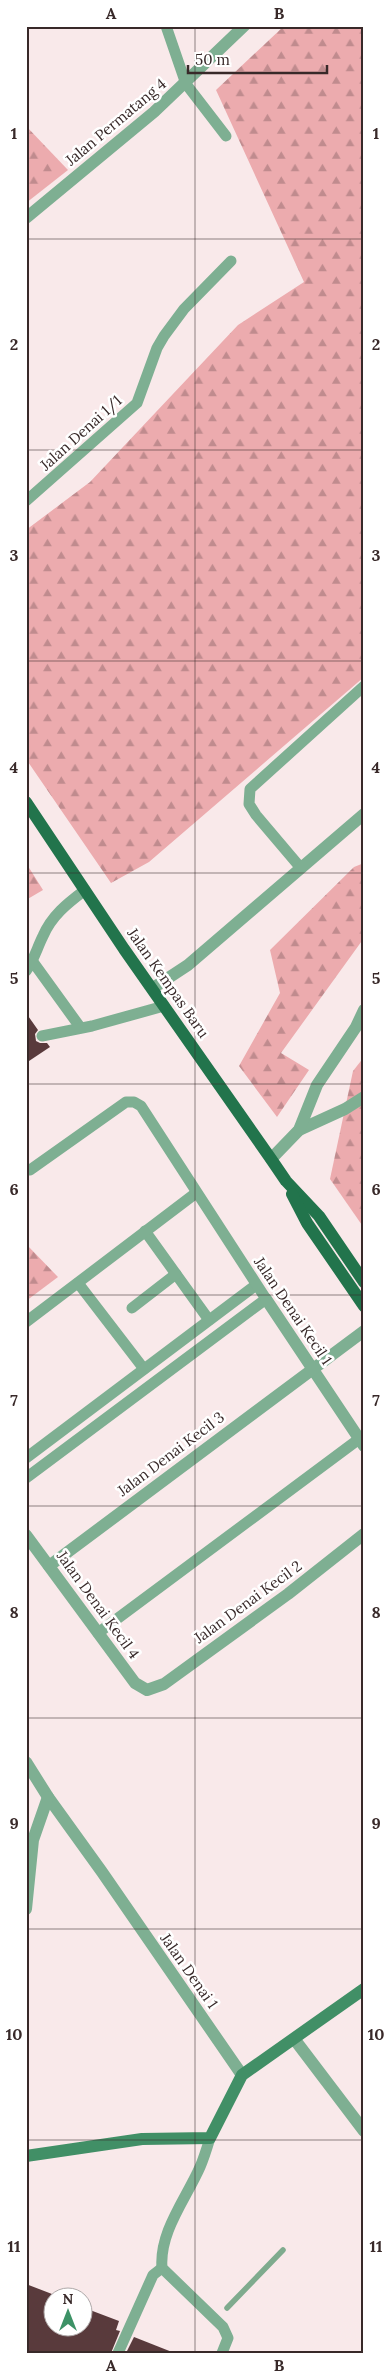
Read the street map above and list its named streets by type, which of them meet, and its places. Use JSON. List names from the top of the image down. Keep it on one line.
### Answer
{"streets":{"main road":["Jalan Kempas Baru"],"street":["Jalan Permatang 4","Jalan Denai Kecil 1","Jalan Denai Kecil 3","Jalan Denai Kecil 2","Jalan Denai Kecil 4","Jalan Denai 1"],"lane":["Jalan Denai 1/1"]},"crossings":[["Jalan Denai Kecil 1","Jalan Denai Kecil 3"],["Jalan Denai Kecil 3","Jalan Denai Kecil 4"],["Jalan Denai Kecil 2","Jalan Denai Kecil 4"]],"scale_bar":"50 m","north":"top","grid":{"columns":["A","B"],"rows":["1","2","3","4","5","6","7","8","9","10","11"]}}
